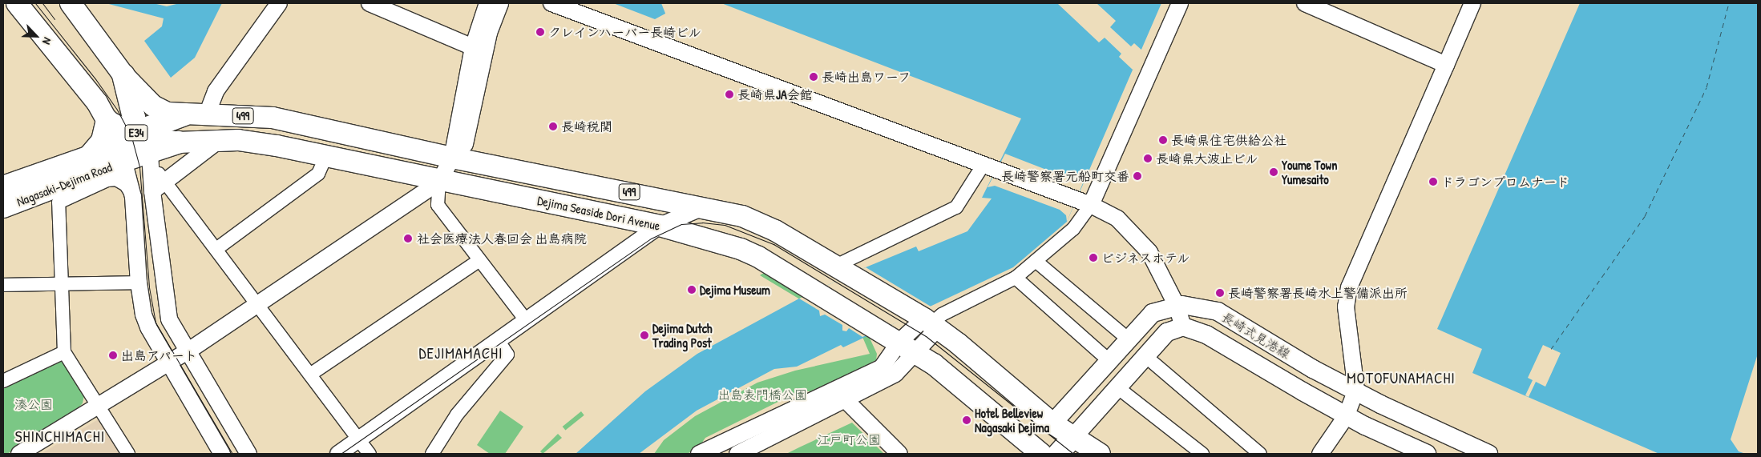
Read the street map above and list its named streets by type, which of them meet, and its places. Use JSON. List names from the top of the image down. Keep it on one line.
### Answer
{"streets":{"highway":["499","E34","Nagasaki-Dejima Road","Dejima Seaside Dori Avenue"],"main road":["長崎式見港線"]},"crossings":[["499","Nagasaki-Dejima Road"],["499","Dejima Seaside Dori Avenue"],["Nagasaki-Dejima Road","Dejima Seaside Dori Avenue"],["Dejima Seaside Dori Avenue","長崎式見港線"]],"districts":["DEJIMAMACHI","MOTOFUNAMACHI","SHINCHIMACHI"],"parks":["出島表門橋公園","湊公園","江戸町公園"],"places":["クレインハーバー長崎ビル","長崎出島ワーフ","長崎県JA会館","長崎税関","長崎県住宅供給公社","長崎県大波止ビル","Youme Town Yumesaito","長崎警察署元船町交番","ドラゴンプロムナード","社会医療法人春回会 出島病院","ビジネスホテル","Dejima Museum","長崎警察署長崎水上警備派出所","Dejima Dutch Trading Post","出島アパート","Hotel Belleview Nagasaki Dejima"],"north":"bottom right"}
